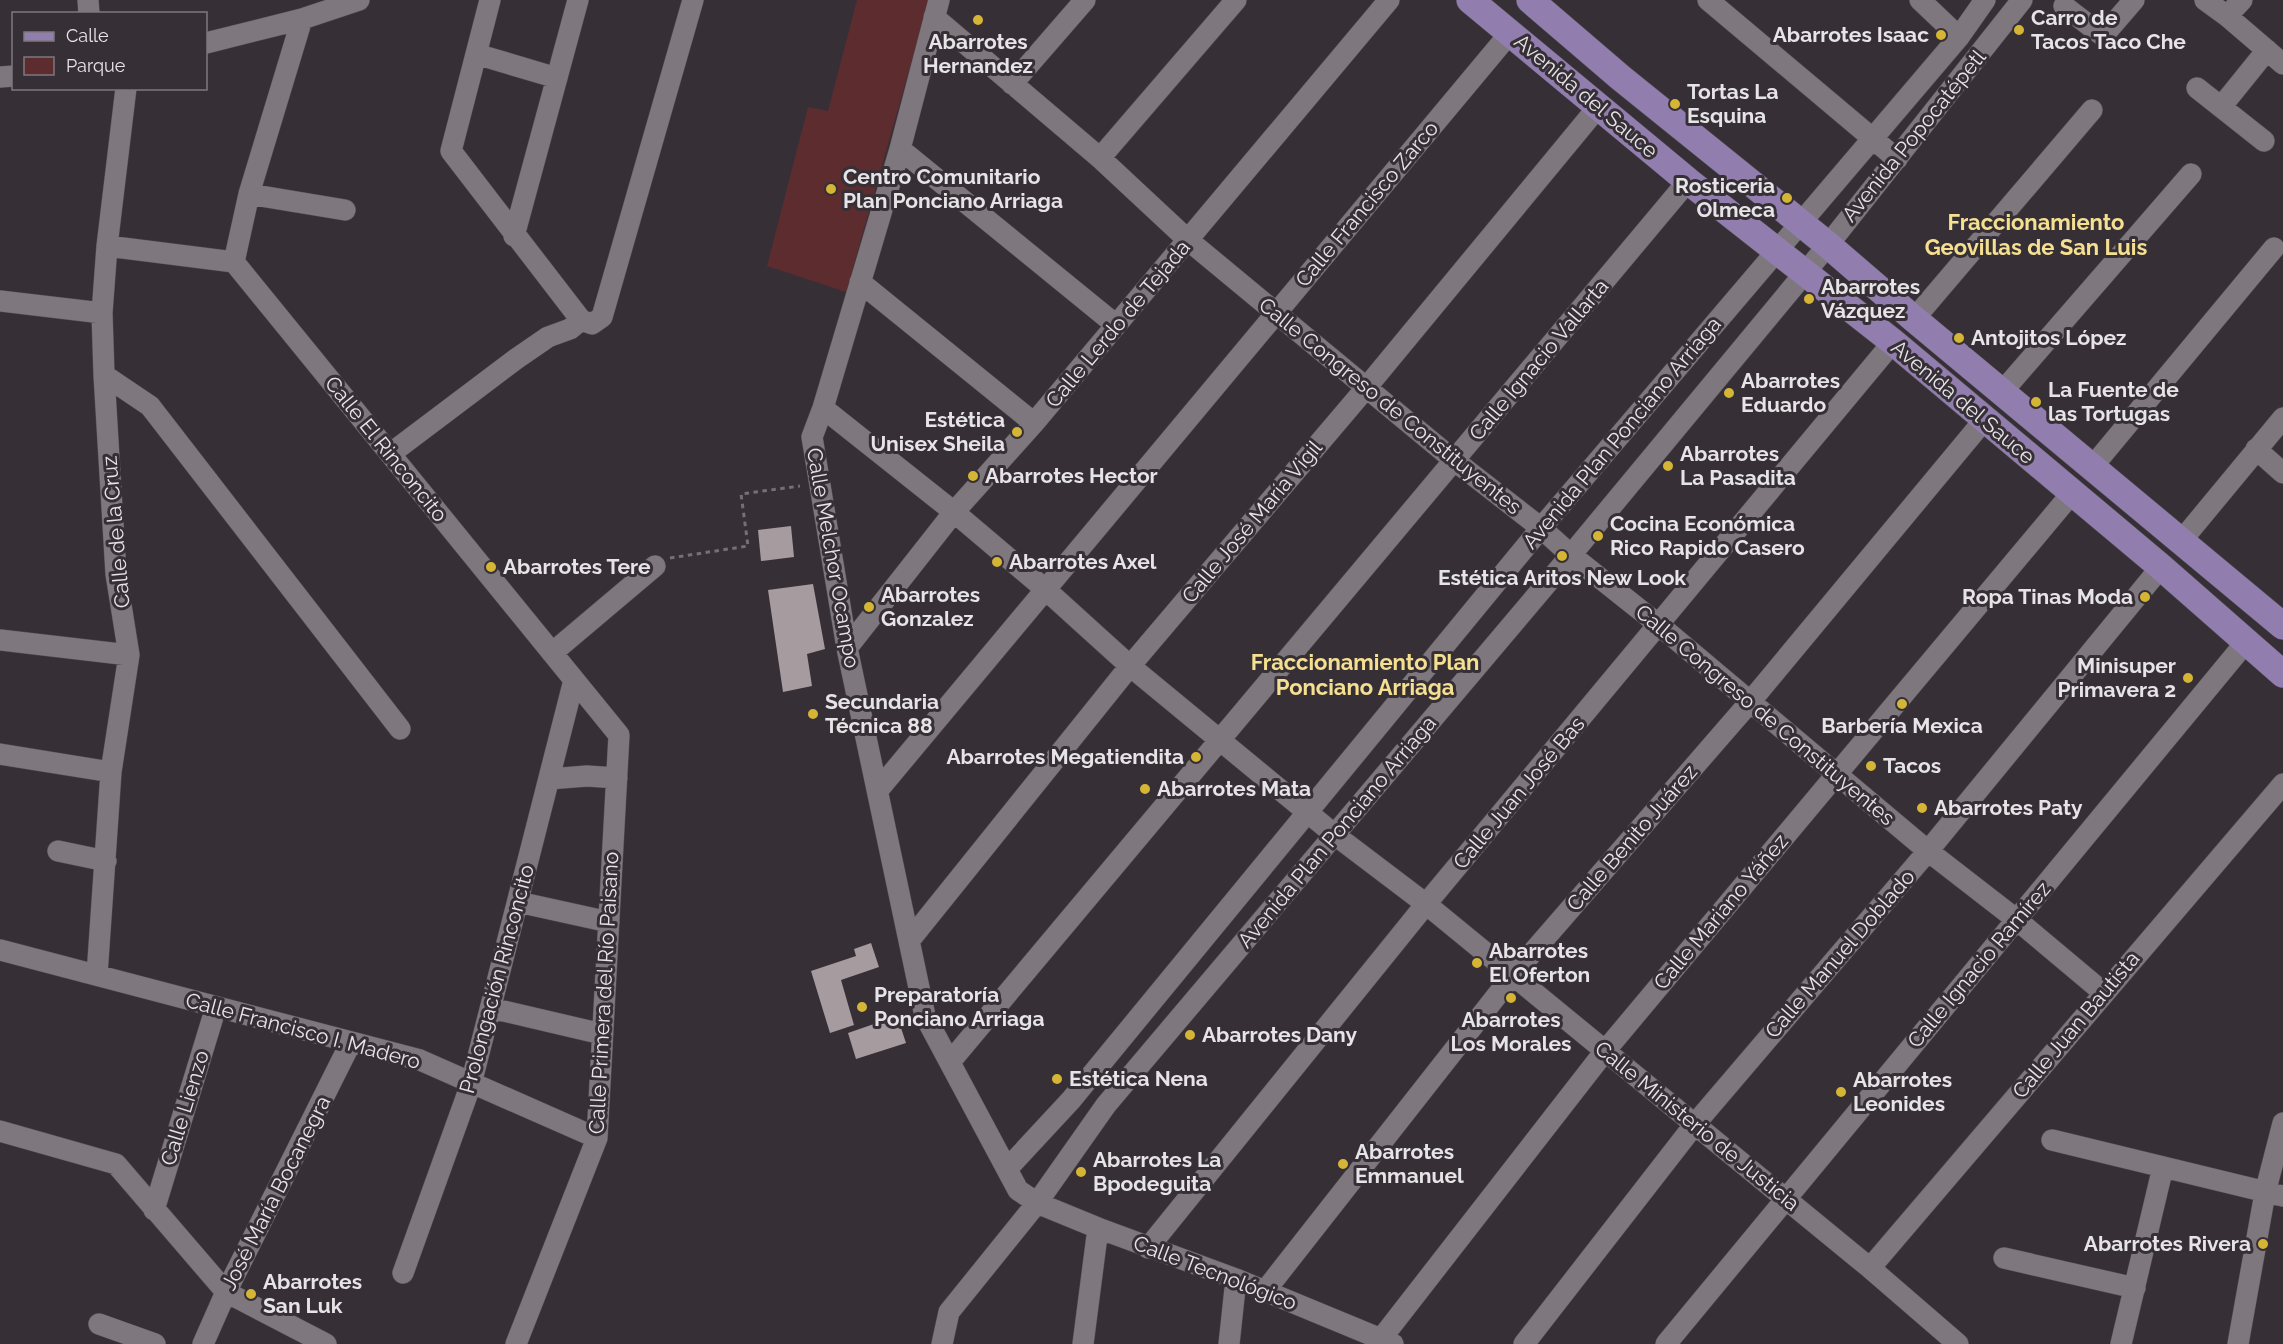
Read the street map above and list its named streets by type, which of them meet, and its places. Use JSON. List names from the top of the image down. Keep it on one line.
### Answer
{"streets":{"main road":["Avenida del Sauce"],"street":["Avenida Popocatépetl","Calle Francisco Zarco","Calle Lerdo de Tejada","Calle Ignacio Vallarta","Calle Congreso de Constituyentes","Avenida Plan Ponciano Arriaga","Calle El Rinconcito","Calle José María Vigil","Calle de la Cruz","Calle Melchor Ocampo","Calle Juan José Bas","Calle Benito Juárez","Calle Mariano Yáñez","Calle Manuel Doblado","Calle Ignacio Ramírez","Prolongación Rinconcito","Calle Primera del Río Paisano","Calle Juan Bautista","Calle Francisco I. Madero","Calle Lienzo","Calle Ministerio de Justicia","José María Bocanegra","Calle Tecnológico"]},"crossings":[["Avenida del Sauce","Avenida Popocatépetl"],["Avenida del Sauce","Calle Francisco Zarco"],["Avenida del Sauce","Calle Ignacio Vallarta"],["Avenida del Sauce","Avenida Plan Ponciano Arriaga"],["Avenida del Sauce","Calle José María Vigil"],["Avenida del Sauce","Calle Juan José Bas"],["Avenida del Sauce","Calle Benito Juárez"],["Avenida del Sauce","Calle Mariano Yáñez"],["Avenida del Sauce","Calle Manuel Doblado"],["Avenida del Sauce","Calle Ignacio Ramírez"],["Avenida Popocatépetl","Avenida Plan Ponciano Arriaga"],["Calle Francisco Zarco","Calle Congreso de Constituyentes"],["Calle Francisco Zarco","Calle Melchor Ocampo"],["Calle Francisco Zarco","Calle Ministerio de Justicia"],["Calle Lerdo de Tejada","Calle Congreso de Constituyentes"],["Calle Lerdo de Tejada","Calle Melchor Ocampo"],["Calle Lerdo de Tejada","Calle Ministerio de Justicia"],["Calle Ignacio Vallarta","Calle Congreso de Constituyentes"],["Calle Ignacio Vallarta","Calle Melchor Ocampo"],["Calle Ignacio Vallarta","Calle Ministerio de Justicia"],["Calle Congreso de Constituyentes","Avenida Plan Ponciano Arriaga"],["Calle Congreso de Constituyentes","Calle José María Vigil"],["Calle Congreso de Constituyentes","Calle Melchor Ocampo"],["Calle Congreso de Constituyentes","Calle Juan José Bas"],["Calle Congreso de Constituyentes","Calle Benito Juárez"],["Calle Congreso de Constituyentes","Calle Mariano Yáñez"],["Calle Congreso de Constituyentes","Calle Manuel Doblado"],["Calle Congreso de Constituyentes","Calle Ignacio Ramírez"],["Calle Congreso de Constituyentes","Calle Juan Bautista"],["Avenida Plan Ponciano Arriaga","Calle Melchor Ocampo"],["Avenida Plan Ponciano Arriaga","Calle Ministerio de Justicia"],["Avenida Plan Ponciano Arriaga","Calle Tecnológico"],["Calle El Rinconcito","Prolongación Rinconcito"],["Calle El Rinconcito","Calle Primera del Río Paisano"],["Calle José María Vigil","Calle Melchor Ocampo"],["Calle José María Vigil","Calle Ministerio de Justicia"],["Calle de la Cruz","Calle Francisco I. Madero"],["Calle Melchor Ocampo","Calle Ministerio de Justicia"],["Calle Melchor Ocampo","Calle Tecnológico"],["Calle Juan José Bas","Calle Ministerio de Justicia"],["Calle Juan José Bas","Calle Tecnológico"],["Calle Benito Juárez","Calle Ministerio de Justicia"],["Calle Benito Juárez","Calle Tecnológico"],["Calle Mariano Yáñez","Calle Ministerio de Justicia"],["Calle Mariano Yáñez","Calle Tecnológico"],["Calle Manuel Doblado","Calle Ministerio de Justicia"],["Calle Ignacio Ramírez","Calle Ministerio de Justicia"],["Prolongación Rinconcito","Calle Francisco I. Madero"],["Calle Primera del Río Paisano","Calle Francisco I. Madero"],["Calle Juan Bautista","Calle Ministerio de Justicia"],["Calle Francisco I. Madero","Calle Lienzo"],["Calle Francisco I. Madero","José María Bocanegra"]],"districts":["Fraccionamiento Geovillas de San Luis","Fraccionamiento Plan Ponciano Arriaga"],"places":["Abarrotes Hernandez","Carro de Tacos Taco Che","Abarrotes Isaac","Tortas La Esquina","Centro Comunitario Plan Ponciano Arriaga","Rosticeria Olmeca","Abarrotes Vázquez","Antojitos López","Abarrotes Eduardo","La Fuente de las Tortugas","Estética Unisex Sheila","Abarrotes La Pasadita","Abarrotes Hector","Cocina Económica Rico Rapido Casero","Estética Aritos New Look","Abarrotes Axel","Abarrotes Tere","Ropa Tinas Moda","Abarrotes Gonzalez","Minisuper Primavera 2","Barbería Mexica","Secundaria Técnica 88","Abarrotes Megatiendita","Tacos","Abarrotes Mata","Abarrotes Paty","Abarrotes El Oferton","Abarrotes Los Morales","Preparatoría Ponciano Arriaga","Abarrotes Dany","Estética Nena","Abarrotes Leonides","Abarrotes Emmanuel","Abarrotes La Bpodeguita","Abarrotes Rivera","Abarrotes San Luk"],"legend":["Calle","Parque"]}
